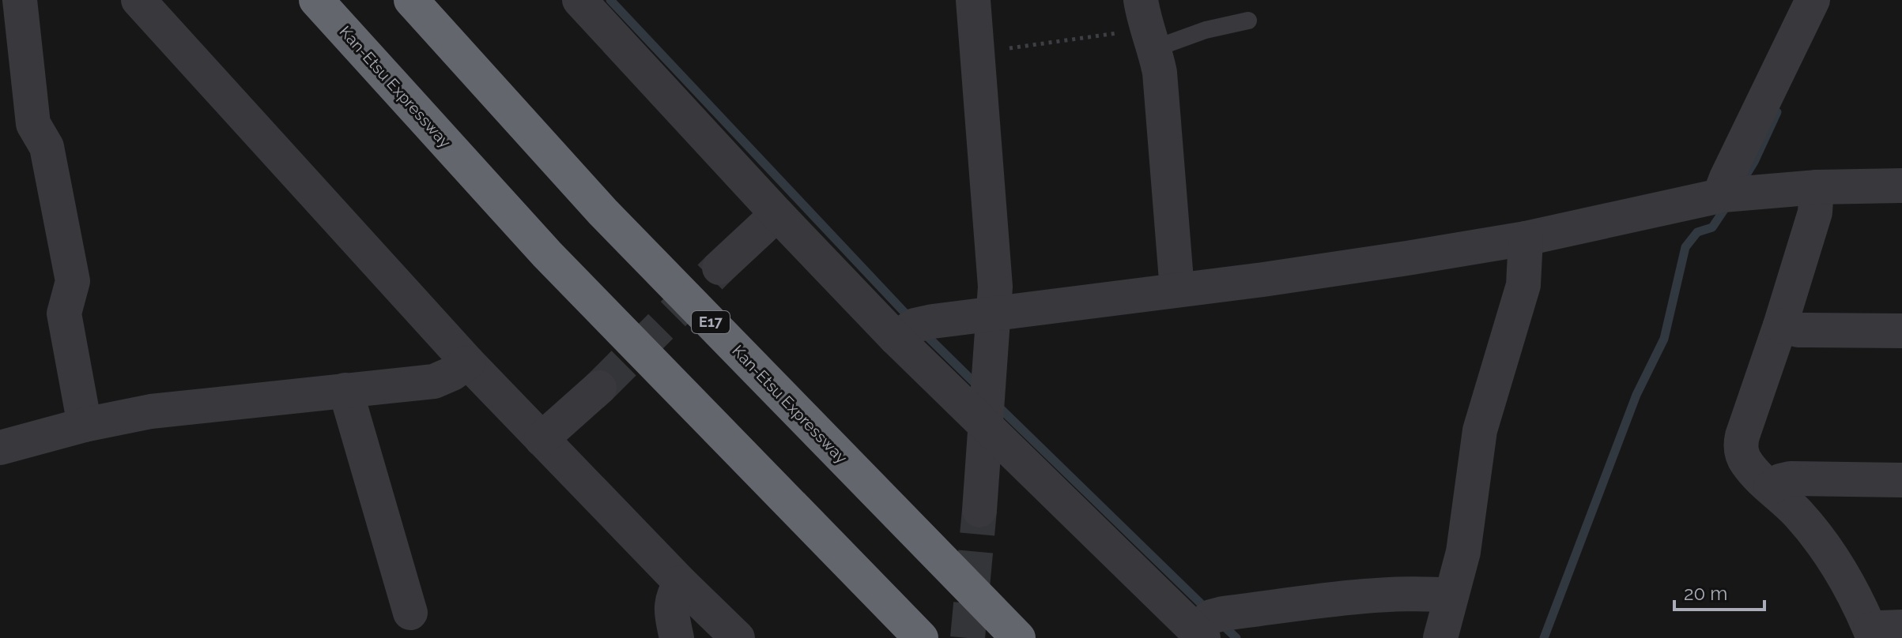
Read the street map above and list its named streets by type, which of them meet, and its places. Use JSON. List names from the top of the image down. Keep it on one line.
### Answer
{"streets":{"highway":["Kan-Etsu Expressway","E17"]},"scale_bar":"20 m"}
